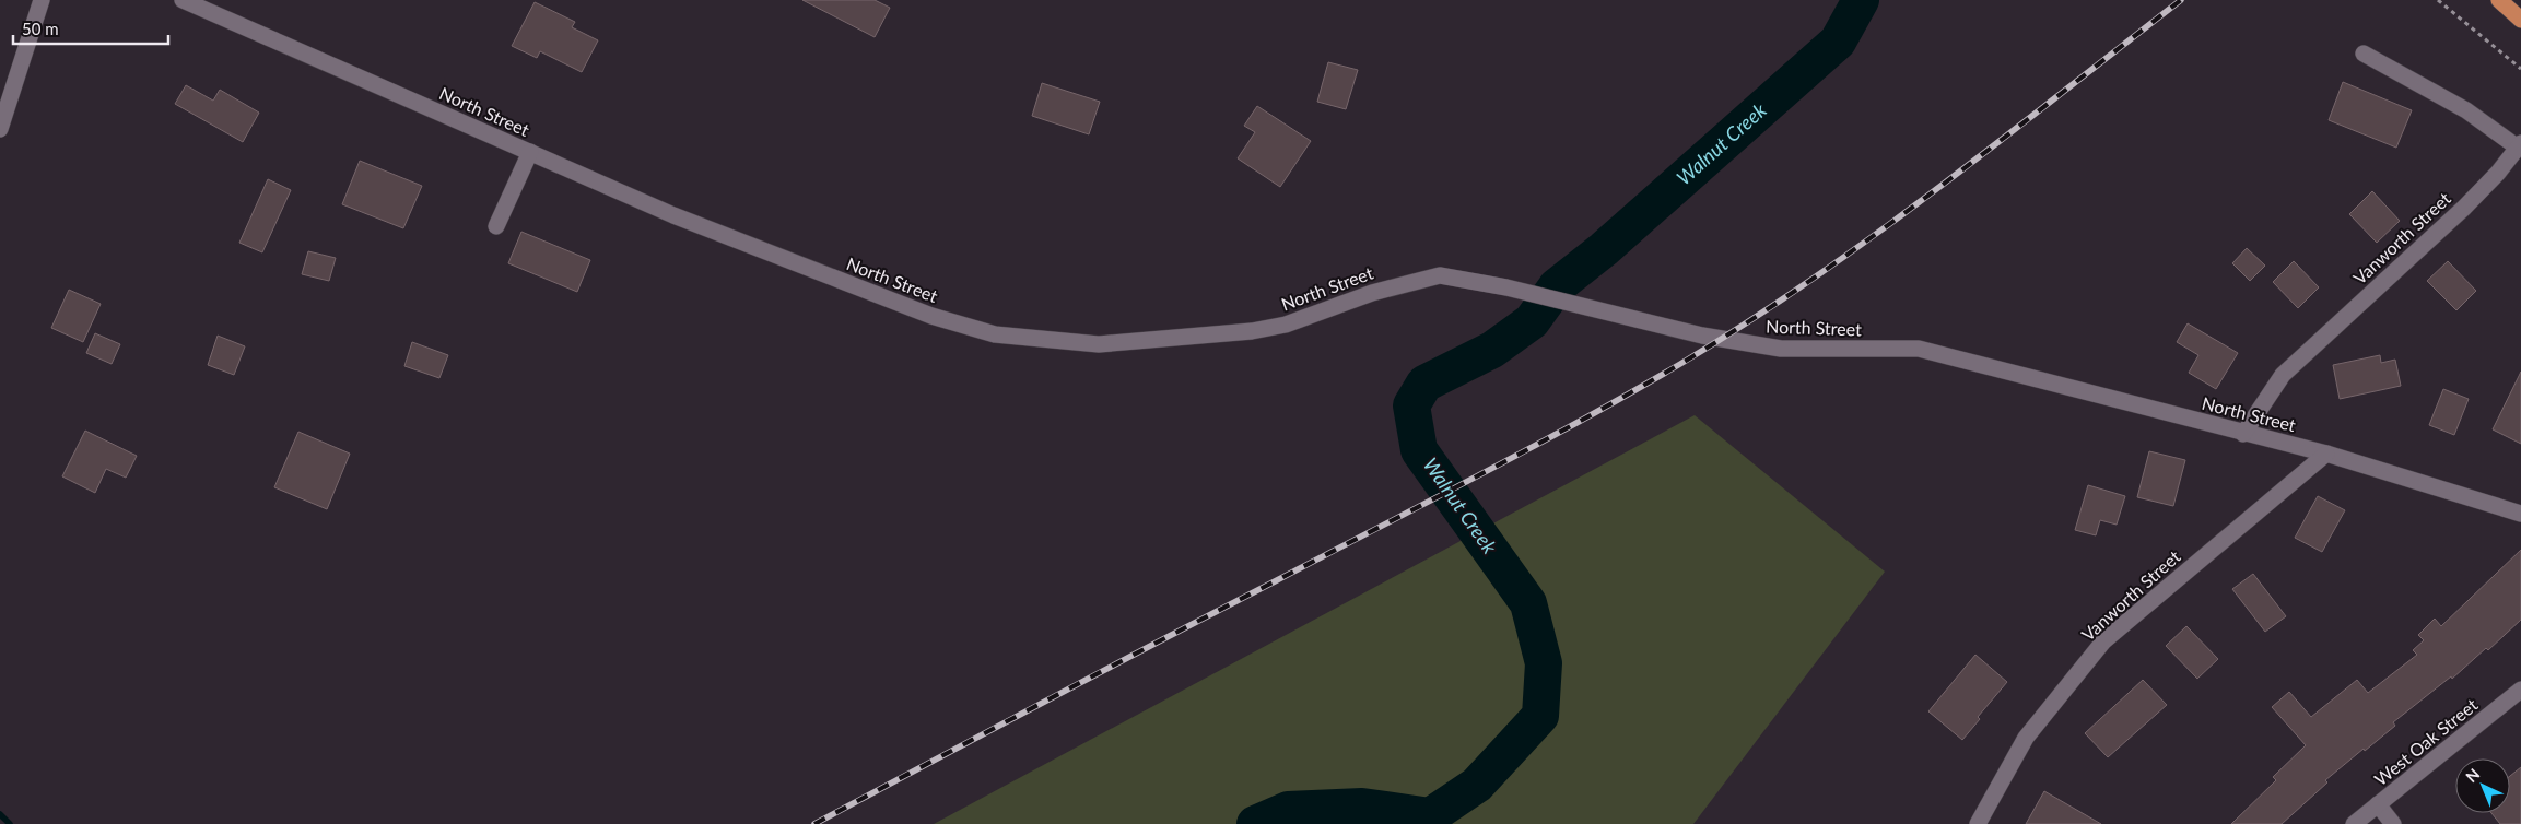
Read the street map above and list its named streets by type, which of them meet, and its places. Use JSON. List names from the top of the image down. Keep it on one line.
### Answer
{"streets":{"street":["North Street","Vanworth Street","West Oak Street"]},"crossings":[["North Street","Vanworth Street"]],"water":["Walnut Creek"],"scale_bar":"50 m","north":"top left"}
